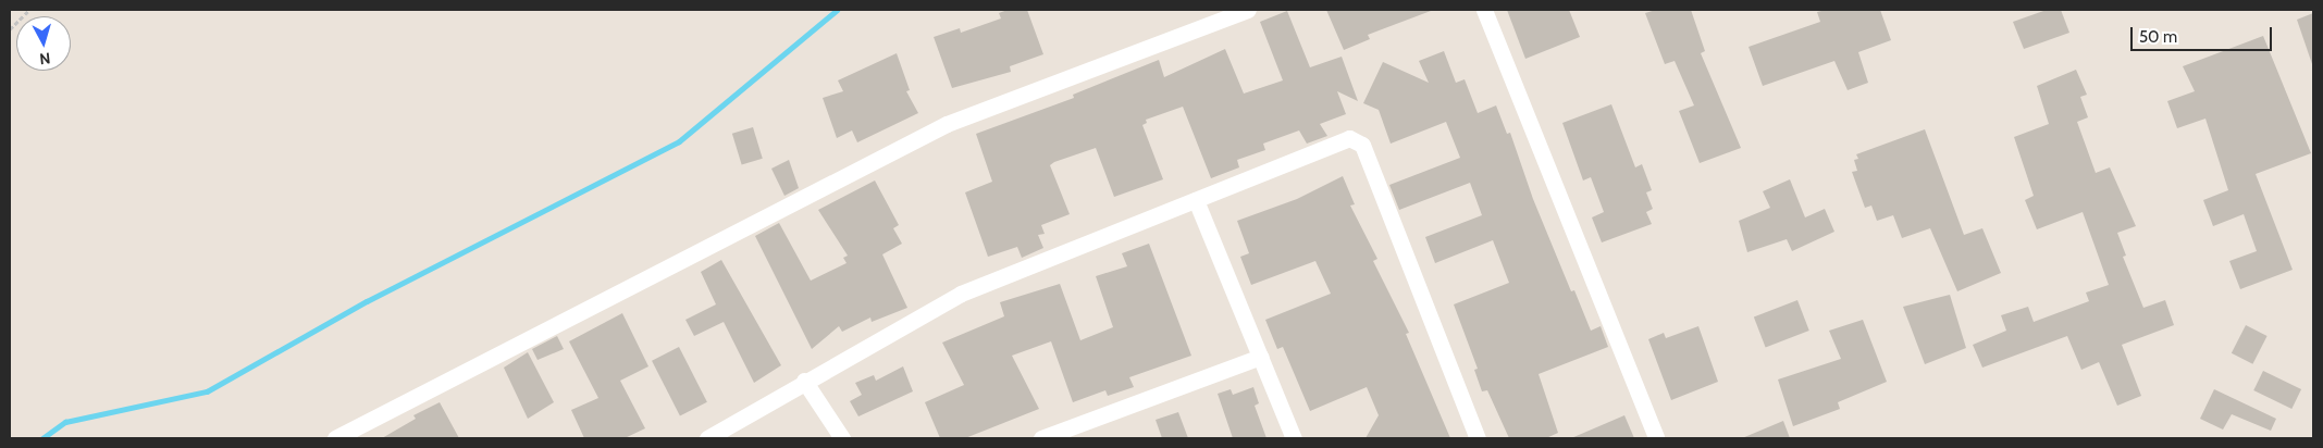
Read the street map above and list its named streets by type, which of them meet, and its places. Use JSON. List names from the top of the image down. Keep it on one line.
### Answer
{"scale_bar":"50 m","north":"bottom"}
